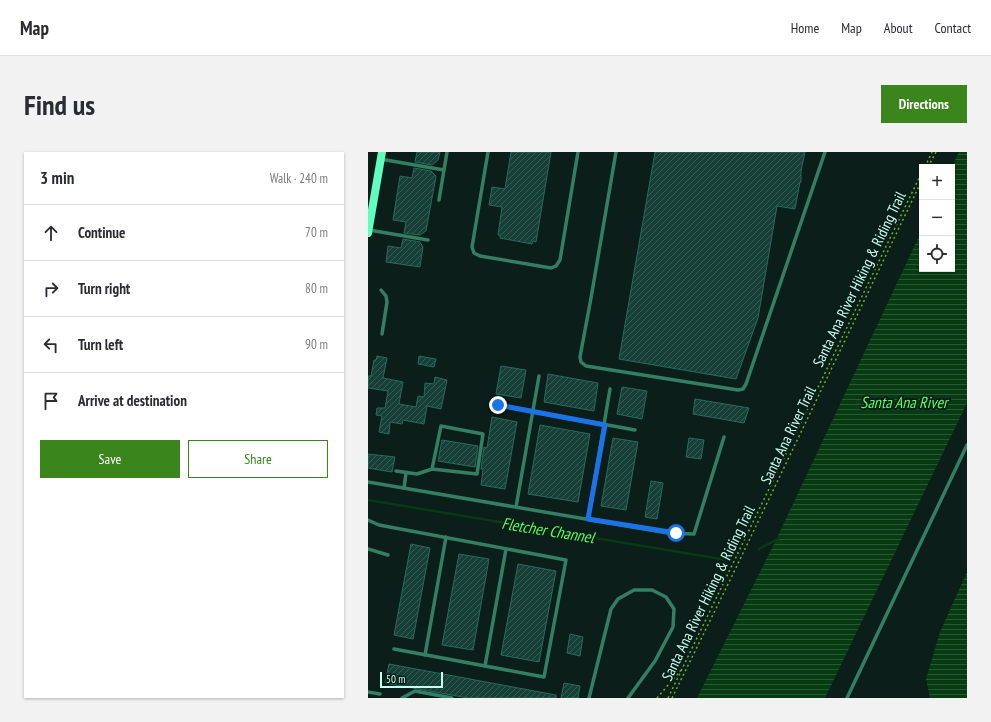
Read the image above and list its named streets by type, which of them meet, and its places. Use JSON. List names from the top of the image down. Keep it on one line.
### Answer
{"streets":{"path":["Santa Ana River Hiking & Riding Trail","Santa Ana River Trail"]},"water":["Santa Ana River","Fletcher Channel"],"scale_bar":"50 m","page":{"header":"Map","nav":["Home","Map","About","Contact"],"buttons":["Directions",["Save","Share"]],"title":"Find us","heading":["3 min","Walk · 240 m"],"map_buttons":["+","−"],"list":[["Continue","70 m"],["Turn right","80 m"],["Turn left","90 m"],"Arrive at destination"],"scale":"50 m"}}
